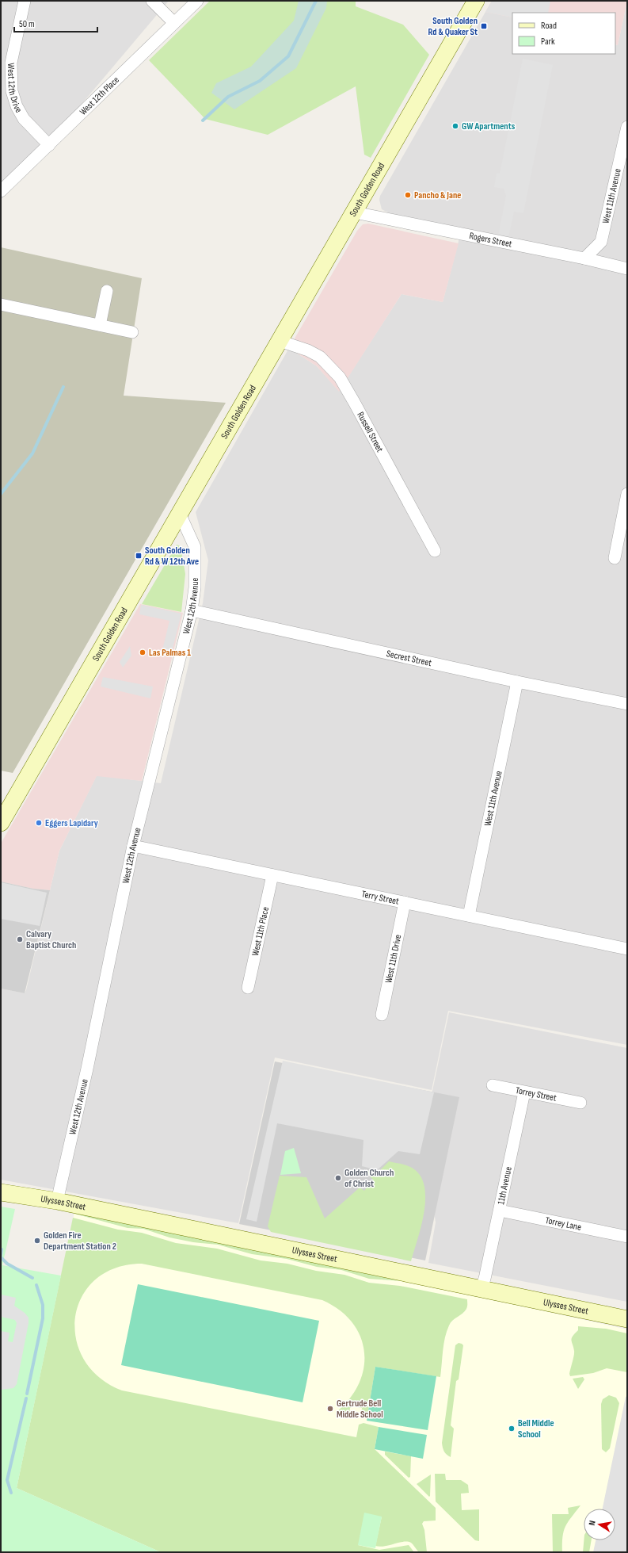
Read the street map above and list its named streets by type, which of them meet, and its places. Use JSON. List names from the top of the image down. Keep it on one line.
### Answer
{"streets":{"main road":["South Golden Road","Ulysses Street"],"street":["West 12th Drive","West 12th Place","West 11th Avenue","Rogers Street","Russell Street","West 12th Avenue","Secrest Street","Terry Street","West 11th Place","West 11th Drive","Torrey Street","11th Avenue","Torrey Lane"]},"crossings":[["West 12th Drive","West 12th Place"],["South Golden Road","Rogers Street"],["South Golden Road","Russell Street"],["South Golden Road","West 12th Avenue"],["West 11th Avenue","Rogers Street"],["West 11th Avenue","Secrest Street"],["West 11th Avenue","Terry Street"],["West 12th Avenue","Secrest Street"],["West 12th Avenue","Terry Street"],["West 12th Avenue","Ulysses Street"],["Terry Street","West 11th Place"],["Terry Street","West 11th Drive"],["Torrey Street","11th Avenue"],["11th Avenue","Ulysses Street"],["11th Avenue","Torrey Lane"]],"places":{"transit":["South Golden Rd & Quaker St","South Golden Rd & W 12th Ave"],"other":["GW Apartments","Pancho & Jane","Las Palmas 1","Eggers Lapidary","Calvary Baptist Church","Golden Church of Christ","Golden Fire Department Station 2","Gertrude Bell Middle School","Bell Middle School"]},"legend":["Road","Park"],"scale_bar":"50 m","north":"left"}
